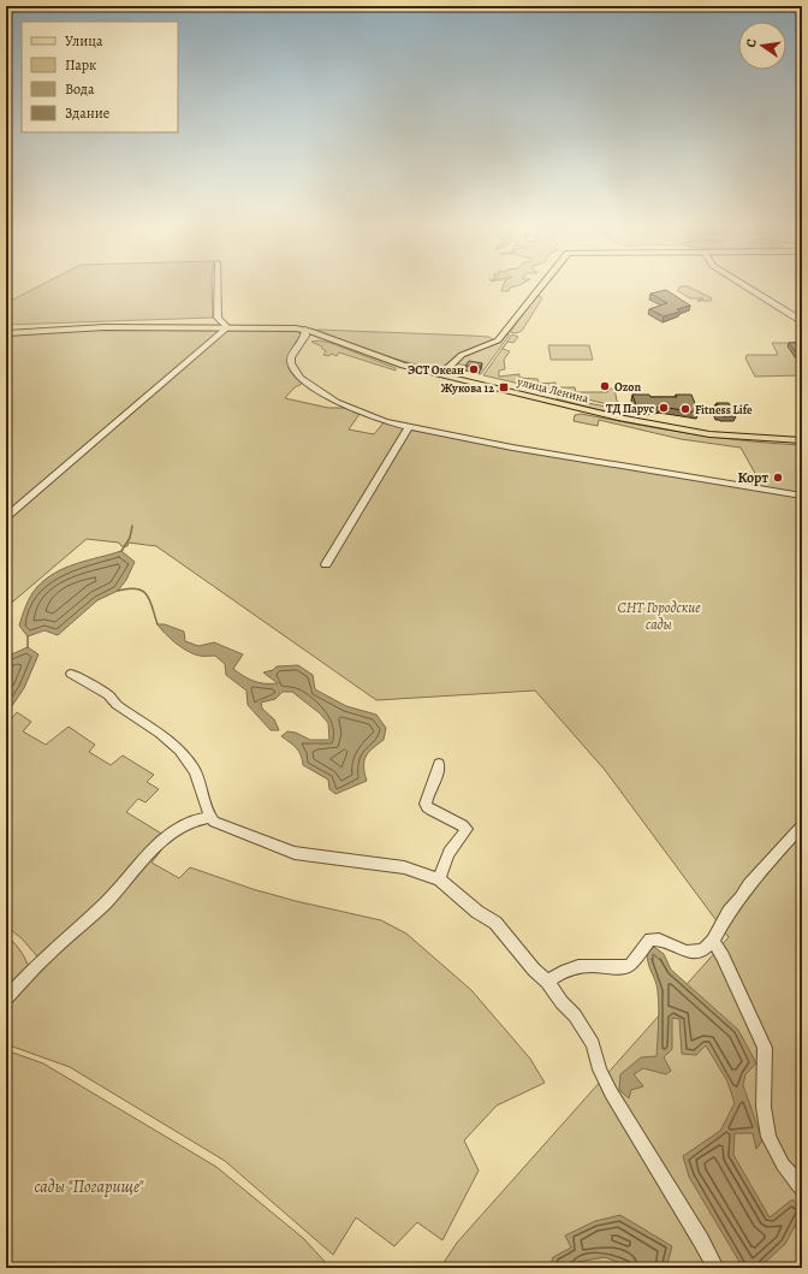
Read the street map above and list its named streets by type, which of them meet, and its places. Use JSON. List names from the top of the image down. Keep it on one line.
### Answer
{"streets":{"main road":["улица Ленина"]},"parks":["СНТ Городские сады","сады \"Погарище\""],"places":{"other":["ЭСТ Океан","Ozon","ТД Парус","Fitness Life","Корт"],"transit":["Жукова 12"]},"legend":["Улица","Парк","Вода","Здание"],"north":"left"}
